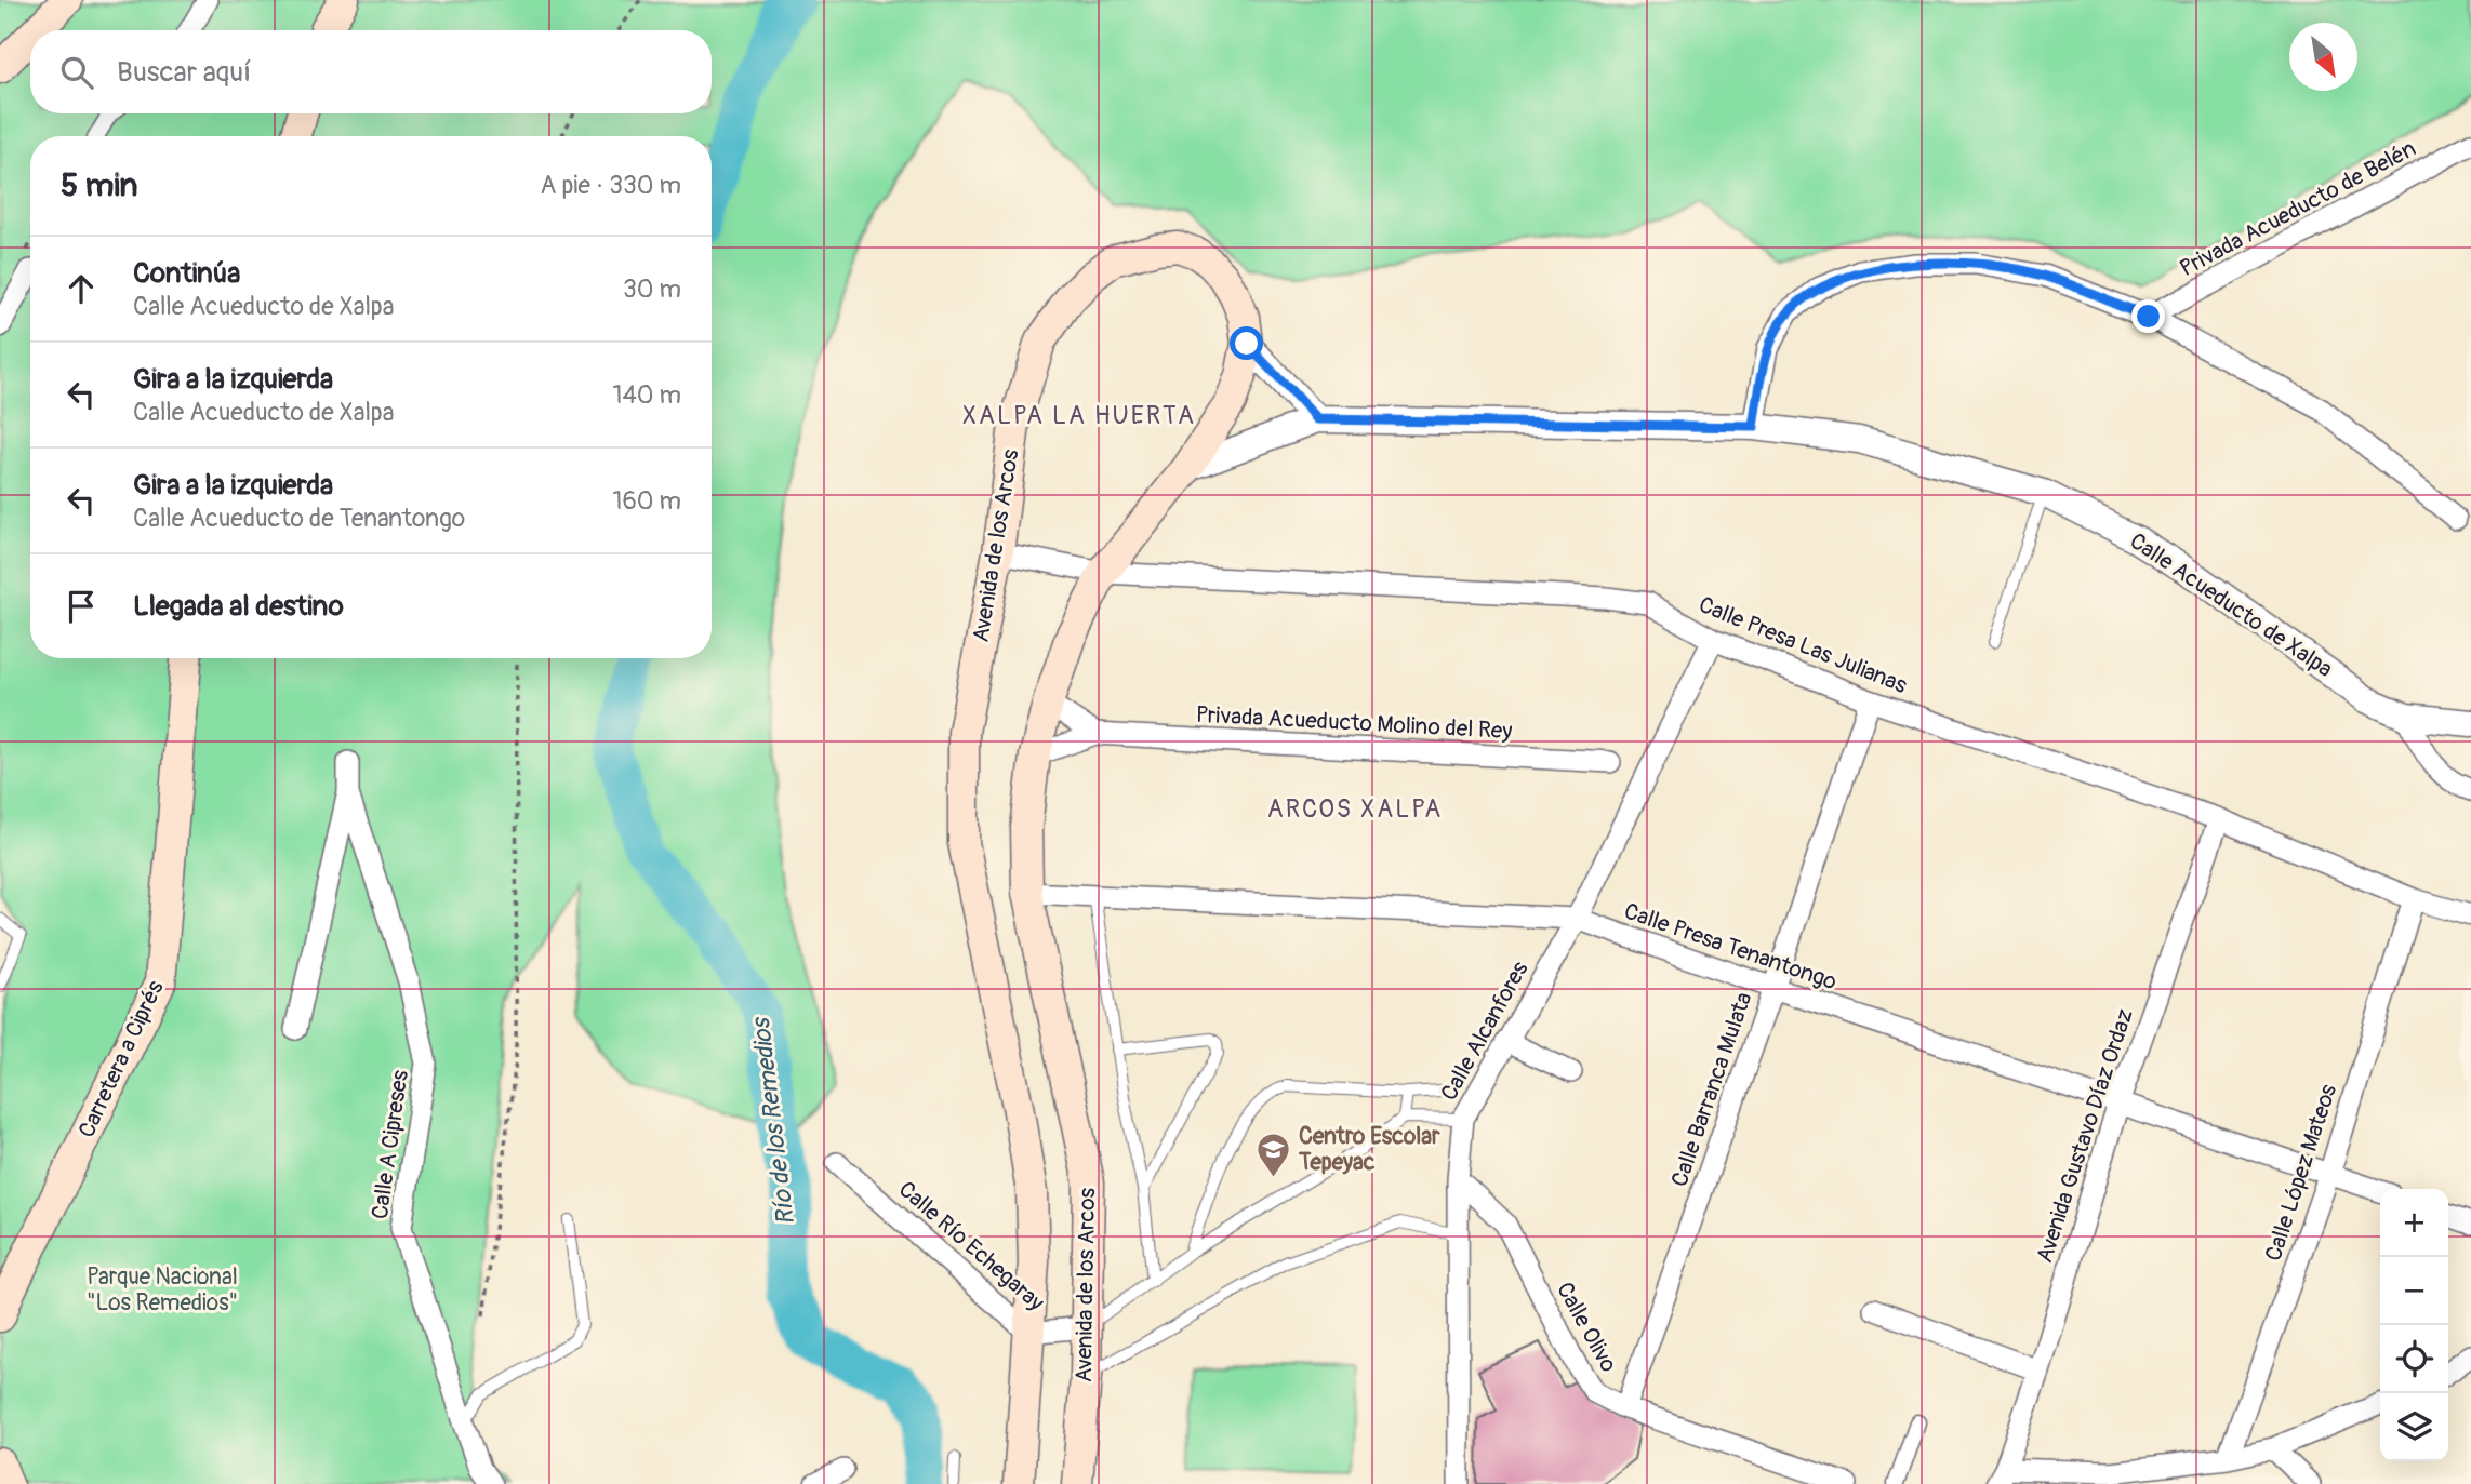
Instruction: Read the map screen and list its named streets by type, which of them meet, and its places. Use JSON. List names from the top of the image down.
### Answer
{
  "streets": {
    "main road": ["Avenida de los Arcos", "Carretera a Ciprés"],
    "street": [
      "Privada Acueducto de Belén",
      "Calle Acueducto de Xalpa",
      "Calle Presa Las Julianas",
      "Privada Acueducto Molino del Rey",
      "Calle Presa Tenantongo",
      "Calle Alcanfores",
      "Calle Barranca Mulata",
      "Avenida Gustavo Díaz Ordaz",
      "Calle A Cipreses",
      "Calle López Mateos",
      "Calle Río Echegaray",
      "Calle Olivo"
    ]
  },
  "crossings": [
    ["Avenida de los Arcos", "Calle Acueducto de Xalpa"],
    ["Avenida de los Arcos", "Calle Presa Las Julianas"],
    ["Avenida de los Arcos", "Privada Acueducto Molino del Rey"],
    ["Avenida de los Arcos", "Calle Presa Tenantongo"],
    ["Avenida de los Arcos", "Calle Río Echegaray"],
    ["Calle Presa Las Julianas", "Calle Alcanfores"],
    ["Calle Presa Las Julianas", "Calle Barranca Mulata"],
    ["Calle Presa Las Julianas", "Avenida Gustavo Díaz Ordaz"],
    ["Calle Presa Las Julianas", "Calle López Mateos"],
    ["Calle Presa Tenantongo", "Calle Alcanfores"],
    ["Calle Presa Tenantongo", "Calle Barranca Mulata"],
    ["Calle Presa Tenantongo", "Avenida Gustavo Díaz Ordaz"],
    ["Calle Presa Tenantongo", "Calle López Mateos"],
    ["Calle Alcanfores", "Calle Olivo"],
    ["Calle Barranca Mulata", "Calle Olivo"]
  ],
  "districts": ["XALPA LA HUERTA", "ARCOS XALPA"],
  "water": ["Río de los Remedios"],
  "parks": ["Parque Nacional \"Los Remedios\""],
  "places": {
    "school or university": ["Centro Escolar Tepeyac"]
  },
  "north": "bottom right",
  "page": {
    "search": "Buscar aquí",
    "heading": ["5 min", "A pie · 330 m"],
    "list": [
      ["Continúa", "Calle Acueducto de Xalpa", "30 m"],
      ["Gira a la izquierda", "Calle Acueducto de Xalpa", "140 m"],
      ["Gira a la izquierda", "Calle Acueducto de Tenantongo", "160 m"],
      "Llegada al destino"
    ],
    "map_buttons": ["+", "−"]
  }
}
